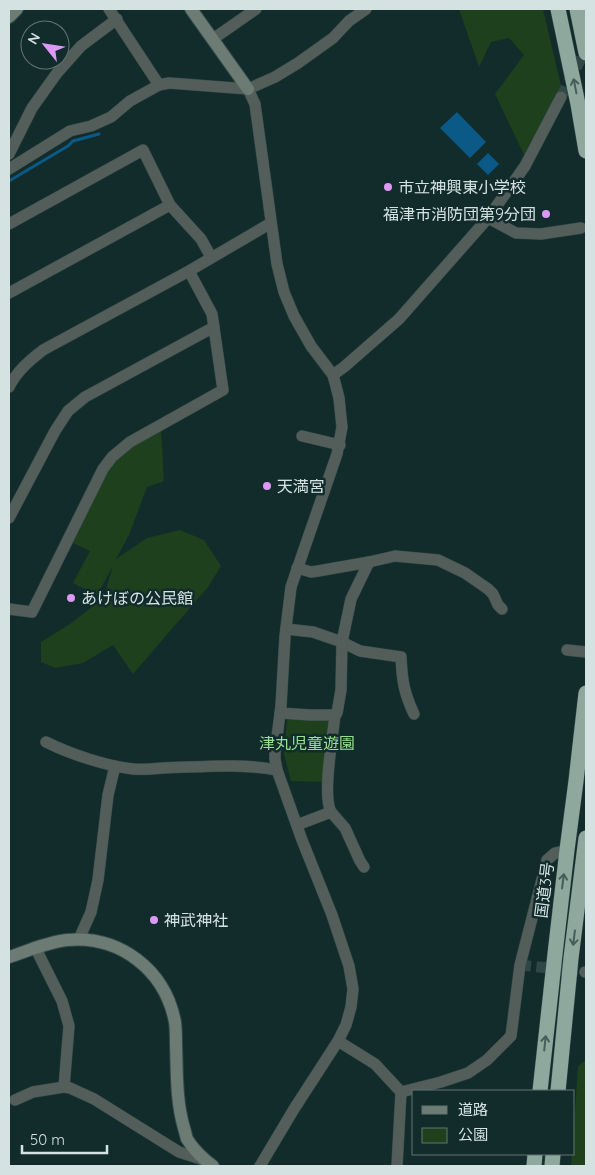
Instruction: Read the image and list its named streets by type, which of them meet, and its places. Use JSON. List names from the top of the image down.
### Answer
{
  "streets": {
    "highway": ["国道3号"]
  },
  "parks": ["津丸児童遊園"],
  "places": [
    "市立神興東小学校",
    "福津市消防団第9分団",
    "天満宮",
    "あけぼの公民館",
    "神武神社"
  ],
  "legend": ["道路", "公園"],
  "scale_bar": "50 m",
  "north": "top left"
}
